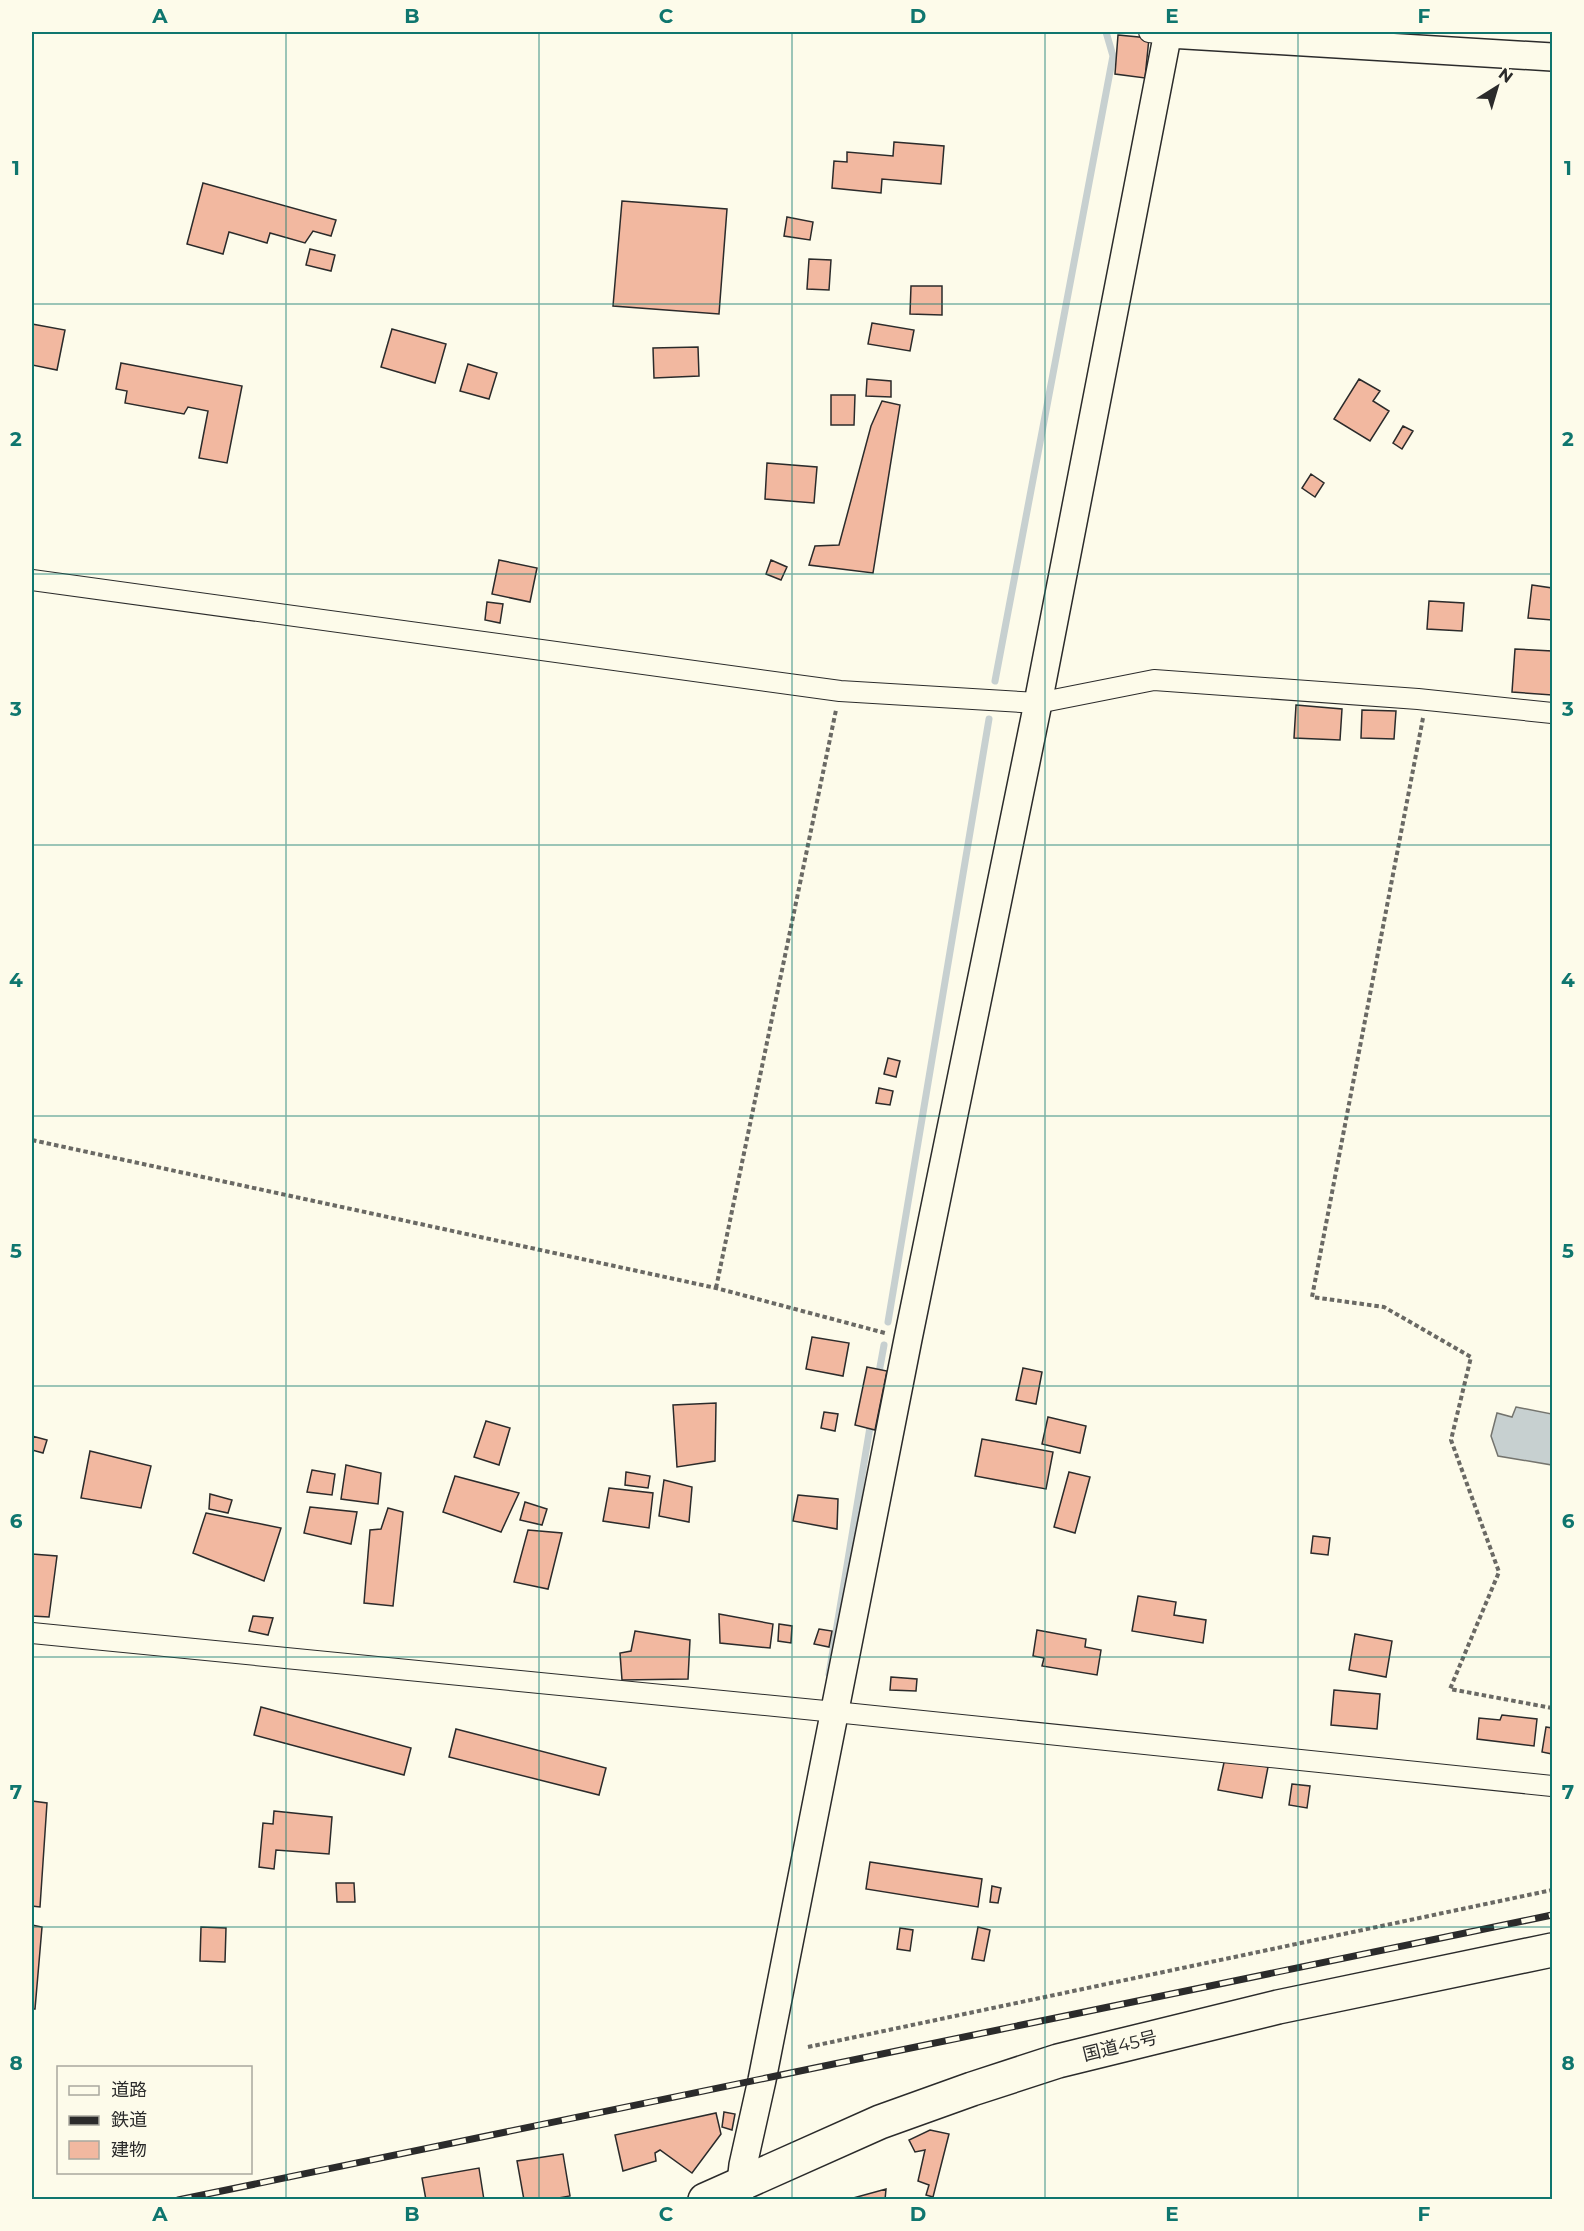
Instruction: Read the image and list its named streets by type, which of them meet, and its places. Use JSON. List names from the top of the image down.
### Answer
{
  "streets": {
    "highway": ["国道45号"]
  },
  "legend": ["道路", "鉄道", "建物"],
  "north": "top right",
  "grid": {
    "columns": [
      "A",
      "B",
      "C",
      "D",
      "E",
      "F"
    ],
    "rows": [
      "1",
      "2",
      "3",
      "4",
      "5",
      "6",
      "7",
      "8"
    ]
  }
}
